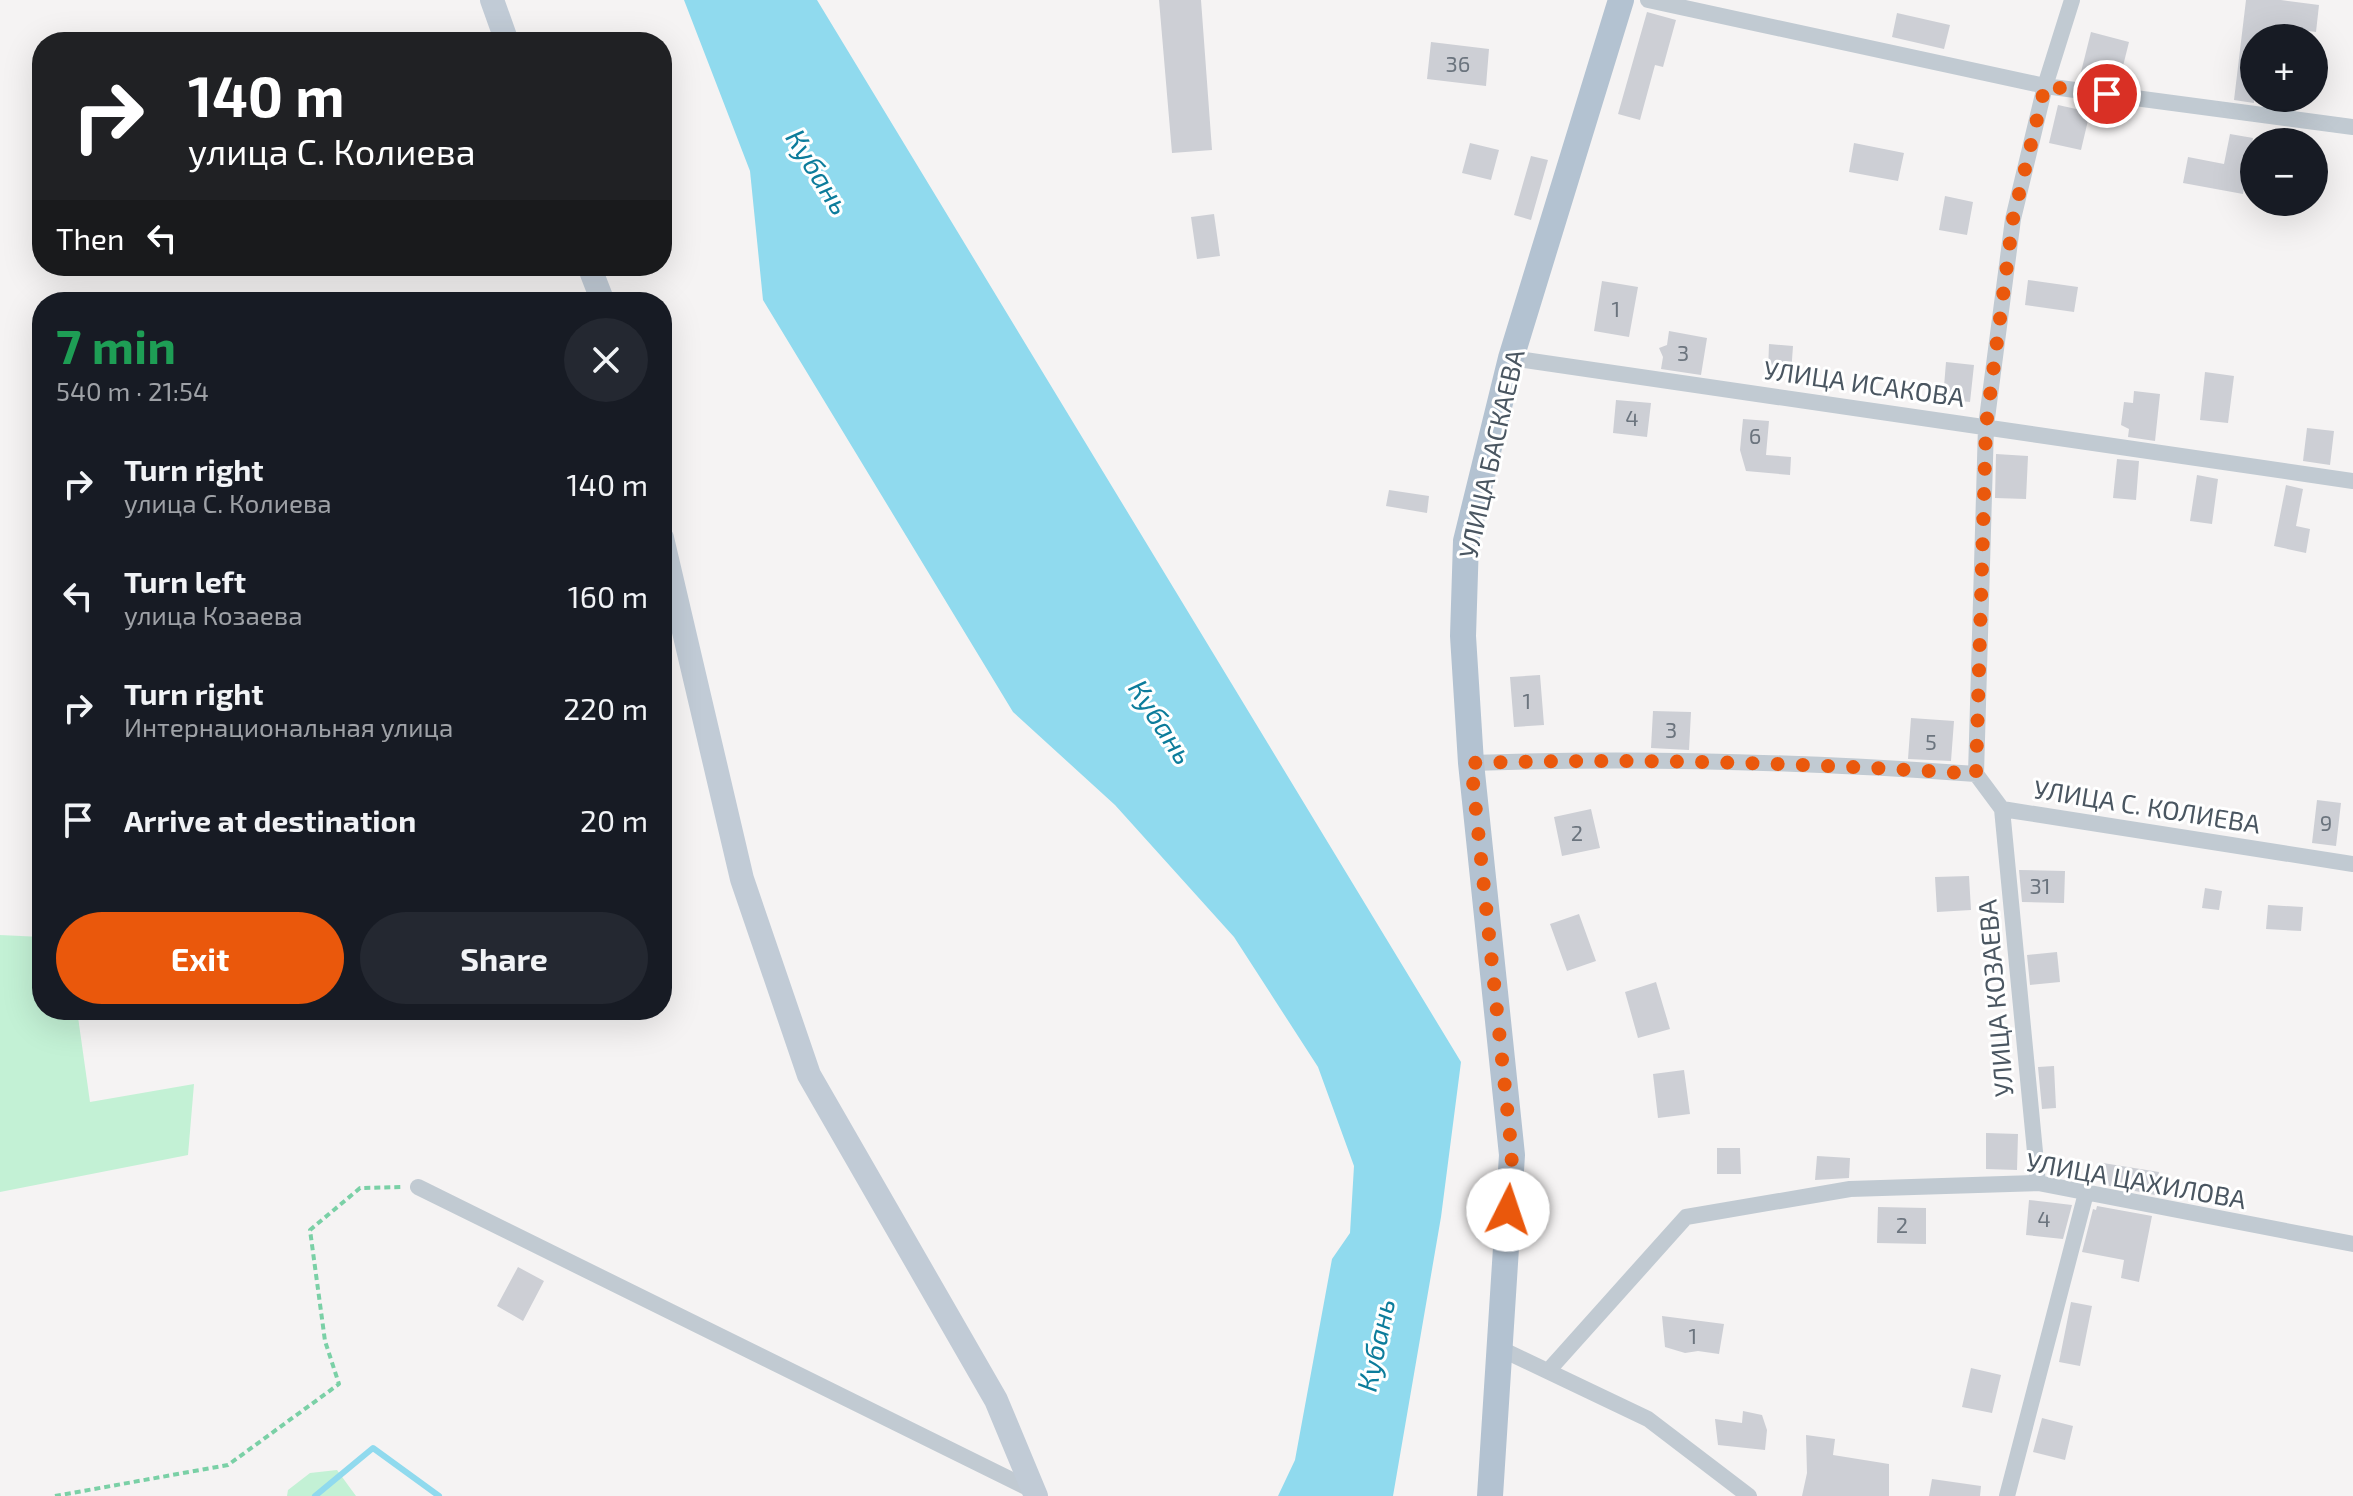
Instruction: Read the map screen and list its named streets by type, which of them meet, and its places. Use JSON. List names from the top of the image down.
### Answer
{
  "streets": {
    "main road": ["УЛИЦА БАСКАЕВА"],
    "street": [
      "УЛИЦА ИСАКОВА",
      "УЛИЦА С. КОЛИЕВА",
      "УЛИЦА КОЗАЕВА",
      "УЛИЦА ЦАХИЛОВА"
    ]
  },
  "crossings": [
    ["УЛИЦА ИСАКОВА", "УЛИЦА БАСКАЕВА"],
    ["УЛИЦА С. КОЛИЕВА", "УЛИЦА КОЗАЕВА"],
    ["УЛИЦА КОЗАЕВА", "УЛИЦА ЦАХИЛОВА"]
  ],
  "water": ["Кубань"],
  "house_numbers": [
    "36",
    "1",
    "3",
    "4",
    "6",
    "1",
    "3",
    "5",
    "9",
    "2",
    "31",
    "4",
    "2",
    "1"
  ],
  "page": {
    "map_buttons": ["+", "−"],
    "turn": ["140 m", "улица С. Колиева"],
    "then": "Then",
    "heading": ["7 min", "540 m · 21:54"],
    "list": [
      {
        "name": "Turn right",
        "note": "улица С. Колиева",
        "value": "140 m"
      },
      {
        "name": "Turn left",
        "note": "улица Козаева",
        "value": "160 m"
      },
      {
        "name": "Turn right",
        "note": "Интернациональная улица",
        "value": "220 m"
      },
      {
        "name": "Arrive at destination",
        "value": "20 m"
      }
    ],
    "buttons": ["Exit", "Share"]
  }
}
